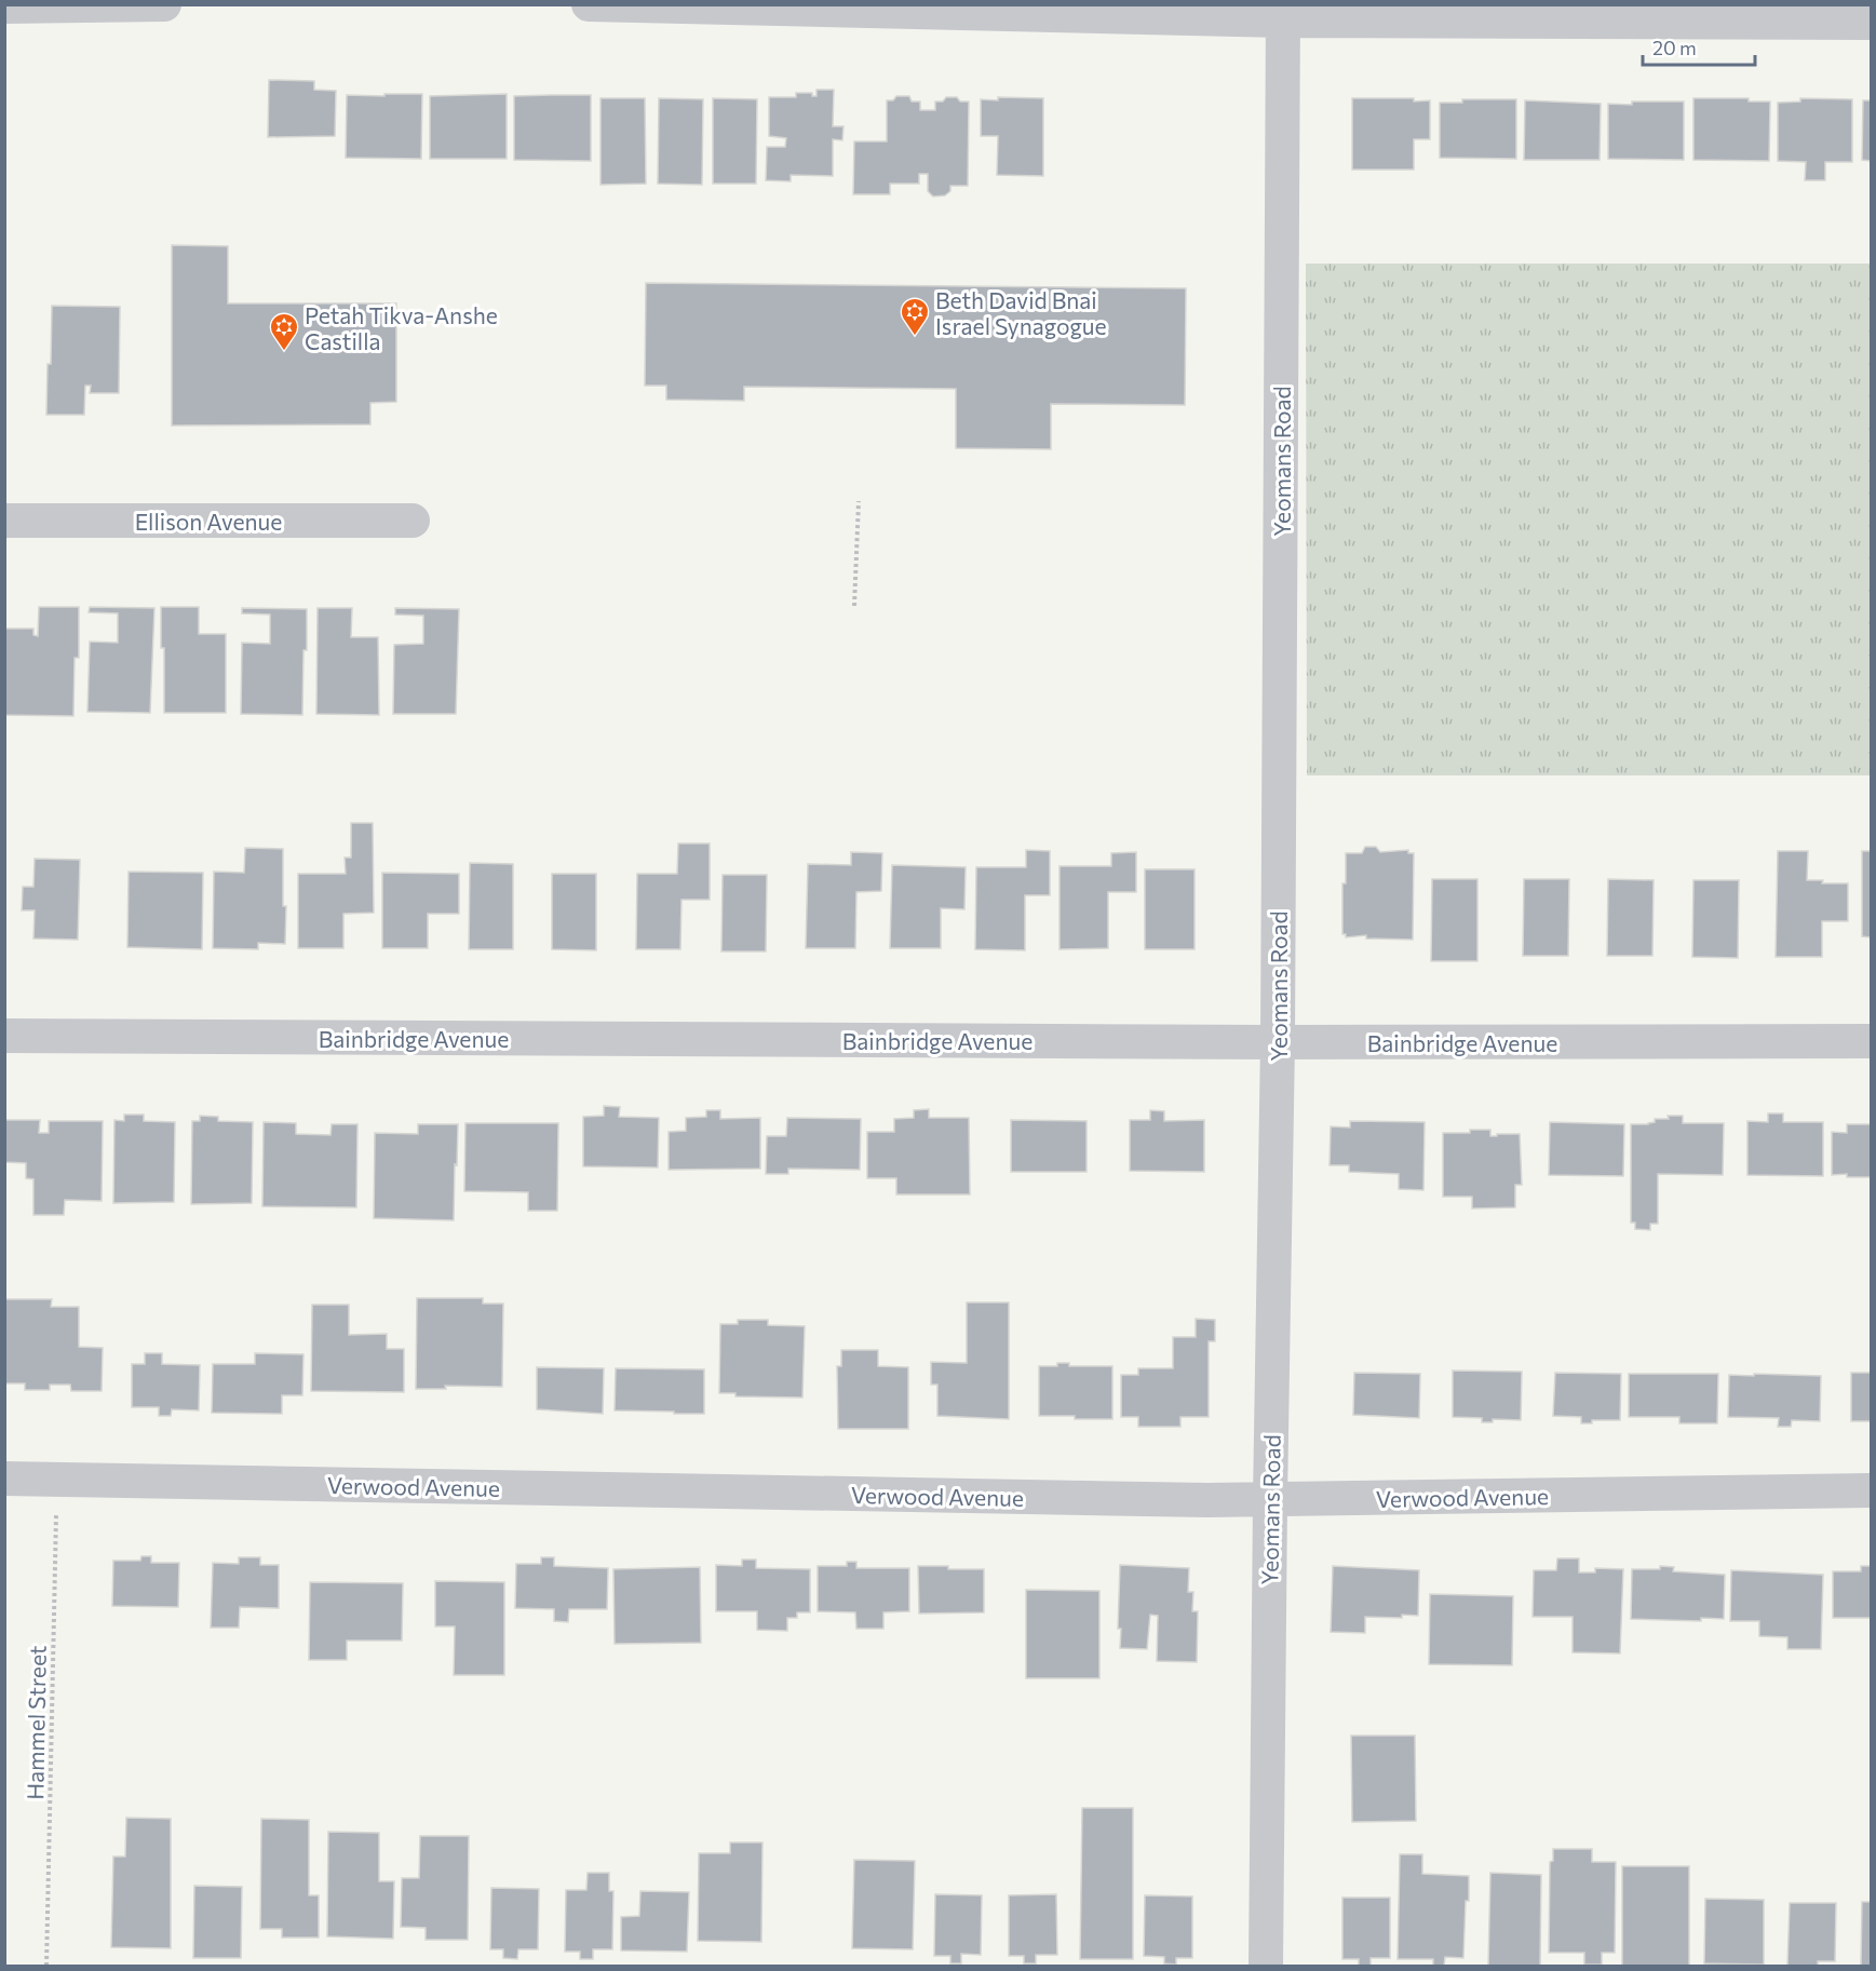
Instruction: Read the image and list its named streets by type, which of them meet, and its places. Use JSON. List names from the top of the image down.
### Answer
{
  "streets": {
    "street": [
      "Yeomans Road",
      "Ellison Avenue",
      "Bainbridge Avenue",
      "Verwood Avenue"
    ],
    "path": ["Hammel Street"]
  },
  "crossings": [
    ["Yeomans Road", "Bainbridge Avenue"],
    ["Yeomans Road", "Verwood Avenue"],
    ["Verwood Avenue", "Hammel Street"]
  ],
  "places": {
    "synagogue": ["Beth David Bnai Israel Synagogue", "Petah Tikva-Anshe Castilla"]
  },
  "scale_bar": "20 m"
}
